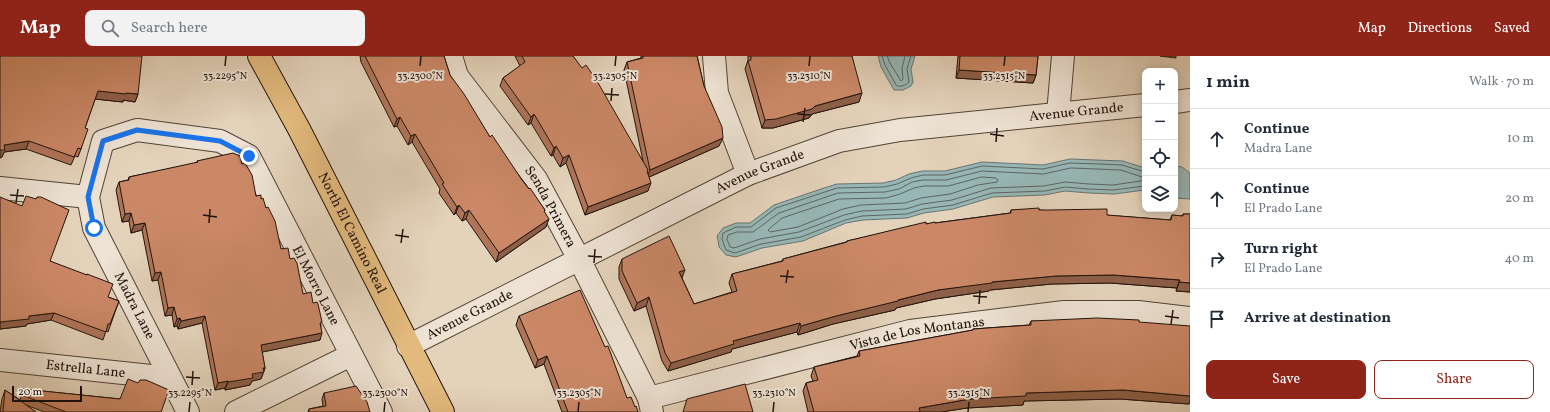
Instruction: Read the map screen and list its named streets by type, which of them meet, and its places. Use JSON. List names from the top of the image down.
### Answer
{
  "streets": {
    "main road": ["North El Camino Real"],
    "street": [
      "Avenue Grande",
      "Senda Primera",
      "El Morro Lane",
      "Madra Lane",
      "Vista de Los Montanas",
      "Estrella Lane"
    ]
  },
  "crossings": [
    ["Avenue Grande", "Senda Primera"],
    ["Avenue Grande", "North El Camino Real"],
    ["Senda Primera", "Vista de Los Montanas"],
    ["El Morro Lane", "Madra Lane"],
    ["Madra Lane", "Estrella Lane"]
  ],
  "scale_bar": "20 m",
  "page": {
    "header": "Map",
    "search": "Search here",
    "nav": ["Map", "Directions", "Saved"],
    "heading": ["1 min", "Walk · 70 m"],
    "map_buttons": ["+", "−"],
    "list": [
      ["Continue", "Madra Lane", "10 m"],
      ["Continue", "El Prado Lane", "20 m"],
      ["Turn right", "El Prado Lane", "40 m"],
      "Arrive at destination"
    ],
    "buttons": ["Save", "Share"],
    "scale": "20 m"
  },
  "coordinates": [
    "33.2295°N",
    "33.2300°N",
    "33.2305°N",
    "33.2310°N",
    "33.2315°N"
  ]
}
